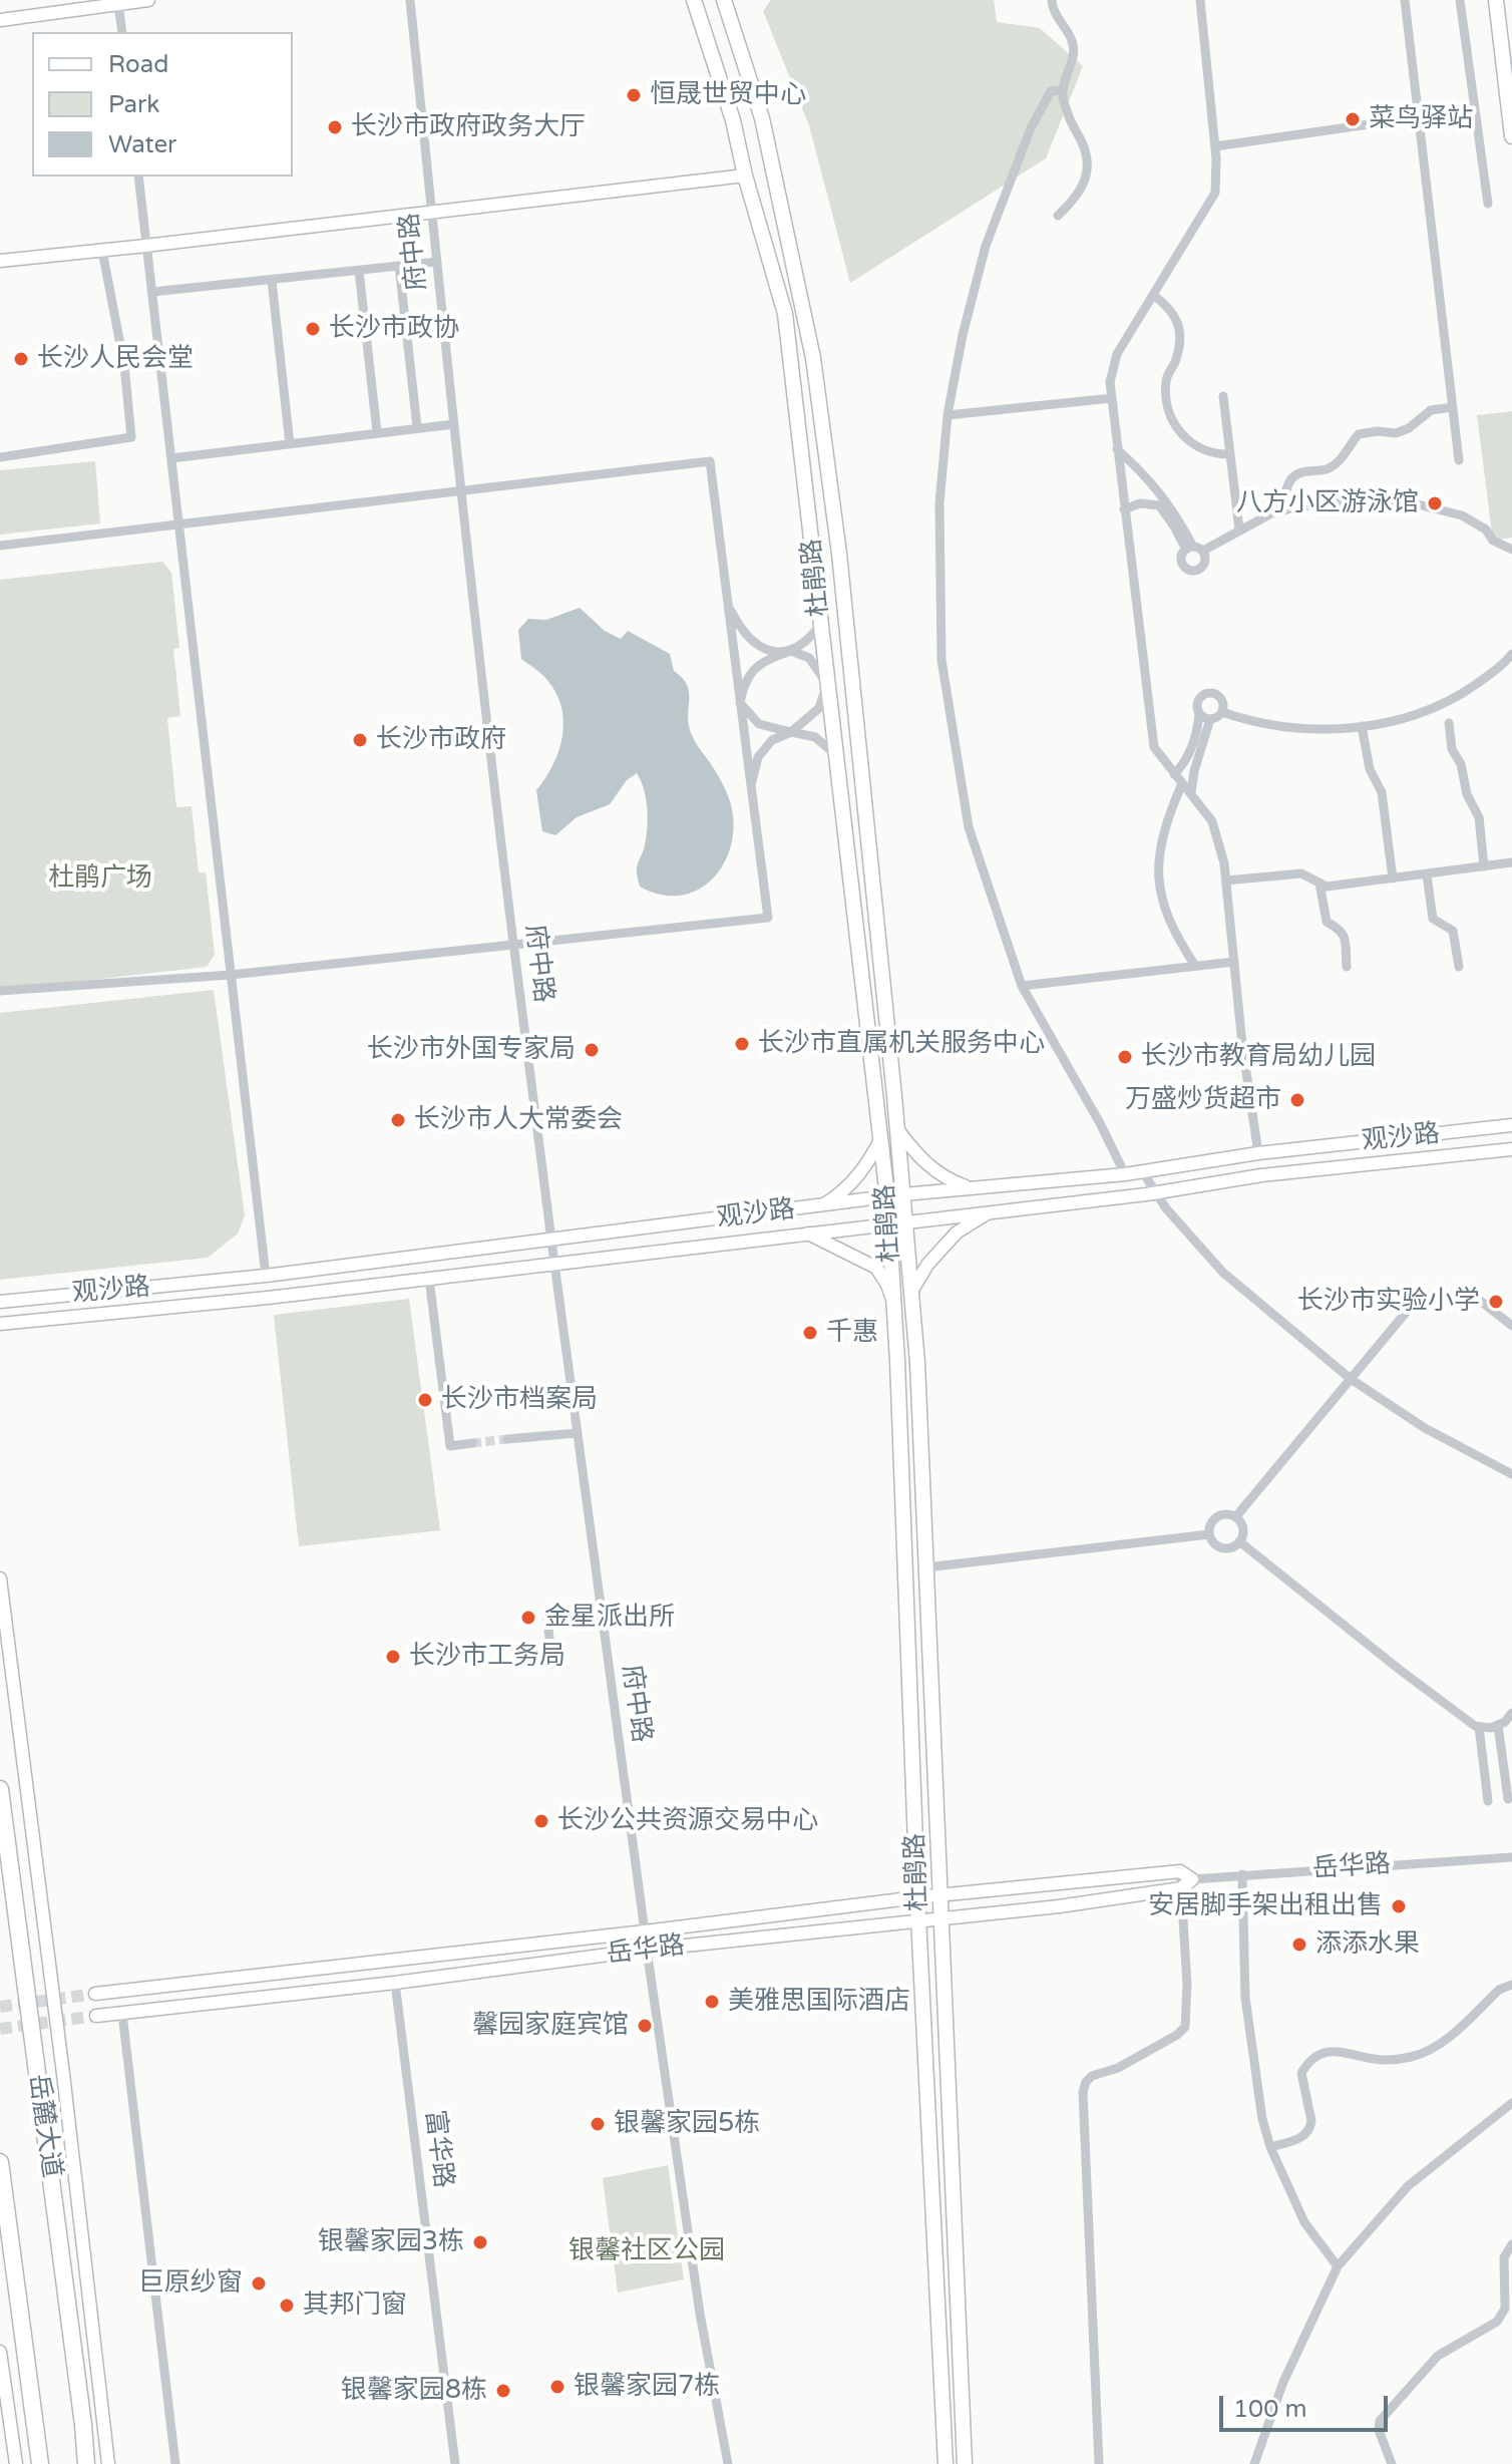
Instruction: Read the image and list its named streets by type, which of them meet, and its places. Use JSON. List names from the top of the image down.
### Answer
{
  "streets": {
    "highway": ["岳麓大道"],
    "main road": ["杜鹃路"],
    "street": [
      "府中路",
      "观沙路",
      "岳华路",
      "富华路"
    ]
  },
  "crossings": [
    ["府中路", "观沙路"],
    ["府中路", "岳华路"],
    ["杜鹃路", "观沙路"],
    ["杜鹃路", "岳华路"],
    ["岳华路", "富华路"]
  ],
  "parks": ["杜鹃广场", "银馨社区公园"],
  "places": [
    "恒晟世贸中心",
    "菜鸟驿站",
    "长沙市政府政务大厅",
    "长沙市政协",
    "长沙人民会堂",
    "八方小区游泳馆",
    "长沙市政府",
    "长沙市直属机关服务中心",
    "长沙市外国专家局",
    "长沙市教育局幼儿园",
    "万盛炒货超市",
    "长沙市人大常委会",
    "长沙市实验小学",
    "千惠",
    "长沙市档案局",
    "金星派出所",
    "长沙市工务局",
    "长沙公共资源交易中心",
    "安居脚手架出租出售",
    "添添水果",
    "美雅思国际酒店",
    "馨园家庭宾馆",
    "银馨家园5栋",
    "银馨家园3栋",
    "巨原纱窗",
    "其邦门窗",
    "银馨家园7栋",
    "银馨家园8栋"
  ],
  "legend": ["Road", "Park", "Water"],
  "scale_bar": "100 m"
}
